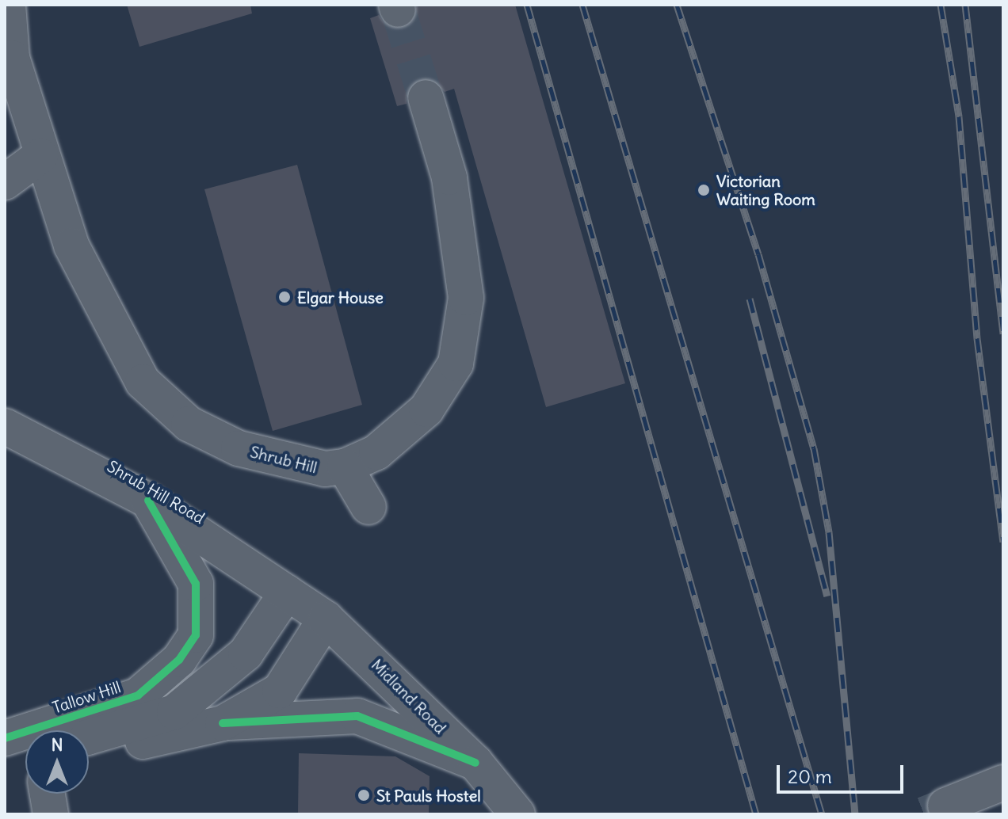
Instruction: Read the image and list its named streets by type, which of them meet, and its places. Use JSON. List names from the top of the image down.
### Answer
{
  "streets": {
    "street": [
      "Shrub Hill",
      "Shrub Hill Road",
      "Midland Road",
      "Tallow Hill"
    ]
  },
  "crossings": [
    ["Shrub Hill Road", "Midland Road"],
    ["Shrub Hill Road", "Tallow Hill"]
  ],
  "places": ["Victorian Waiting Room", "Elgar House", "St Pauls Hostel"],
  "scale_bar": "20 m",
  "north": "top"
}
